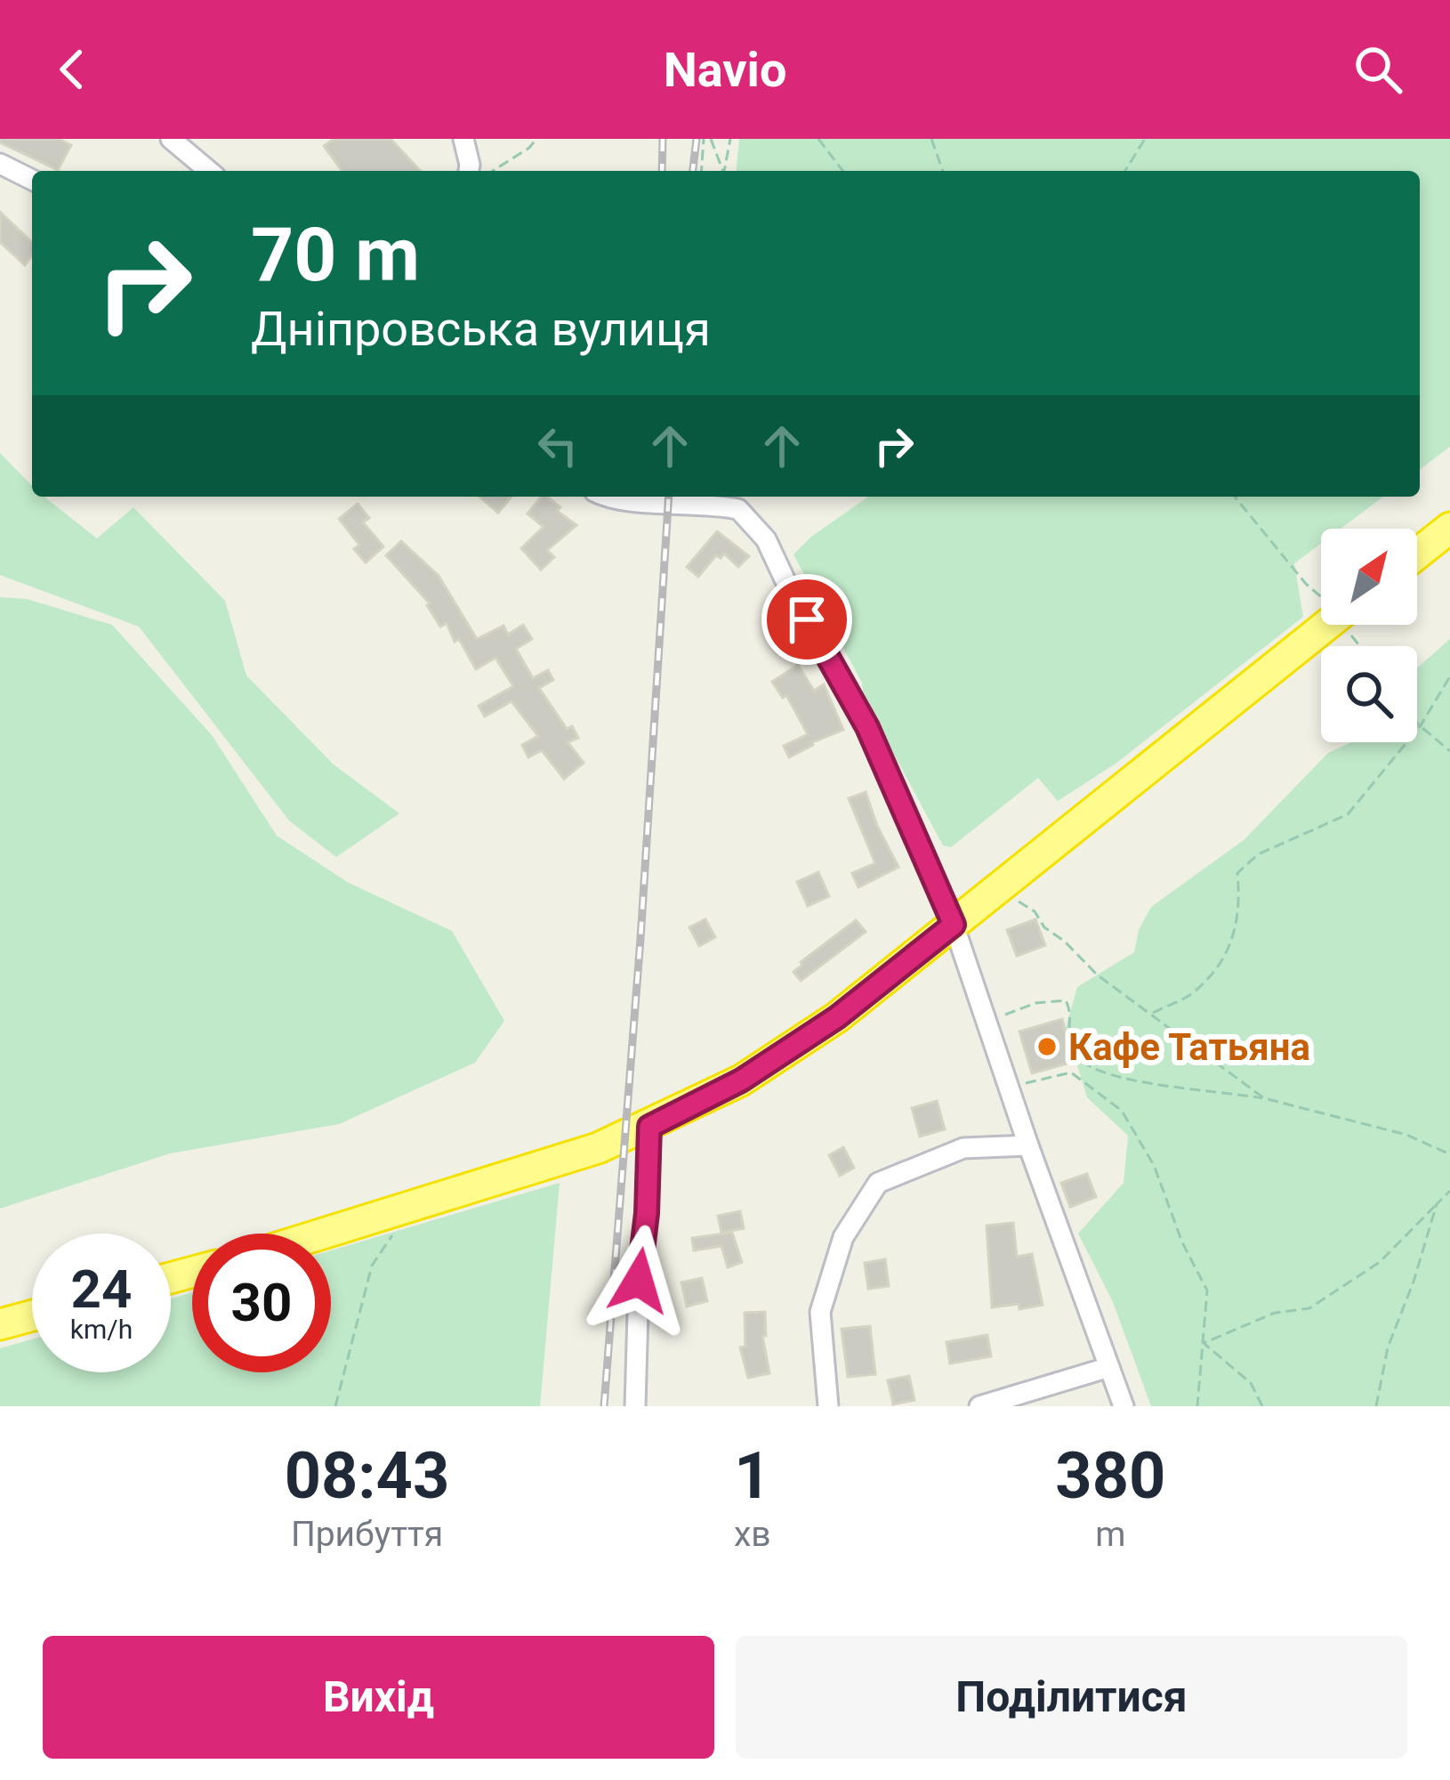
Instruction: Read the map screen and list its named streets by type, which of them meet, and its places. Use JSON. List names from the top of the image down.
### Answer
{
  "places": ["Кафе Татьяна"],
  "north": "top right",
  "page": {
    "header": "Navio",
    "turn": ["70 m", "Дніпровська вулиця"],
    "speed": "24 km/h",
    "limit": "30",
    "eta": [
      "08:43",
      "Прибуття",
      "1",
      "хв",
      "380",
      "m"
    ],
    "buttons": ["Вихід", "Поділитися"]
  }
}
